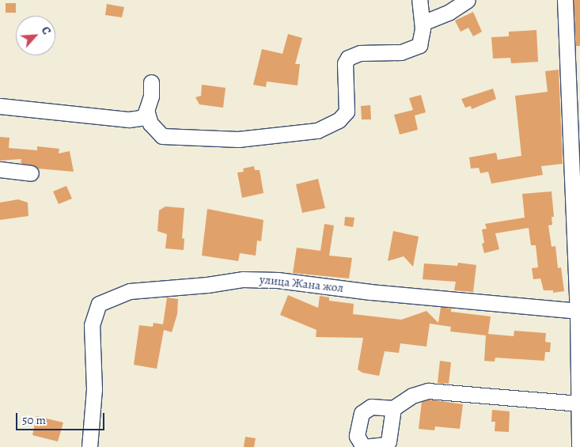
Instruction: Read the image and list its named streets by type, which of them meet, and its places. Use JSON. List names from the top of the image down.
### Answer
{
  "streets": {
    "street": ["улица Жана жол"]
  },
  "scale_bar": "50 m",
  "north": "top right"
}
